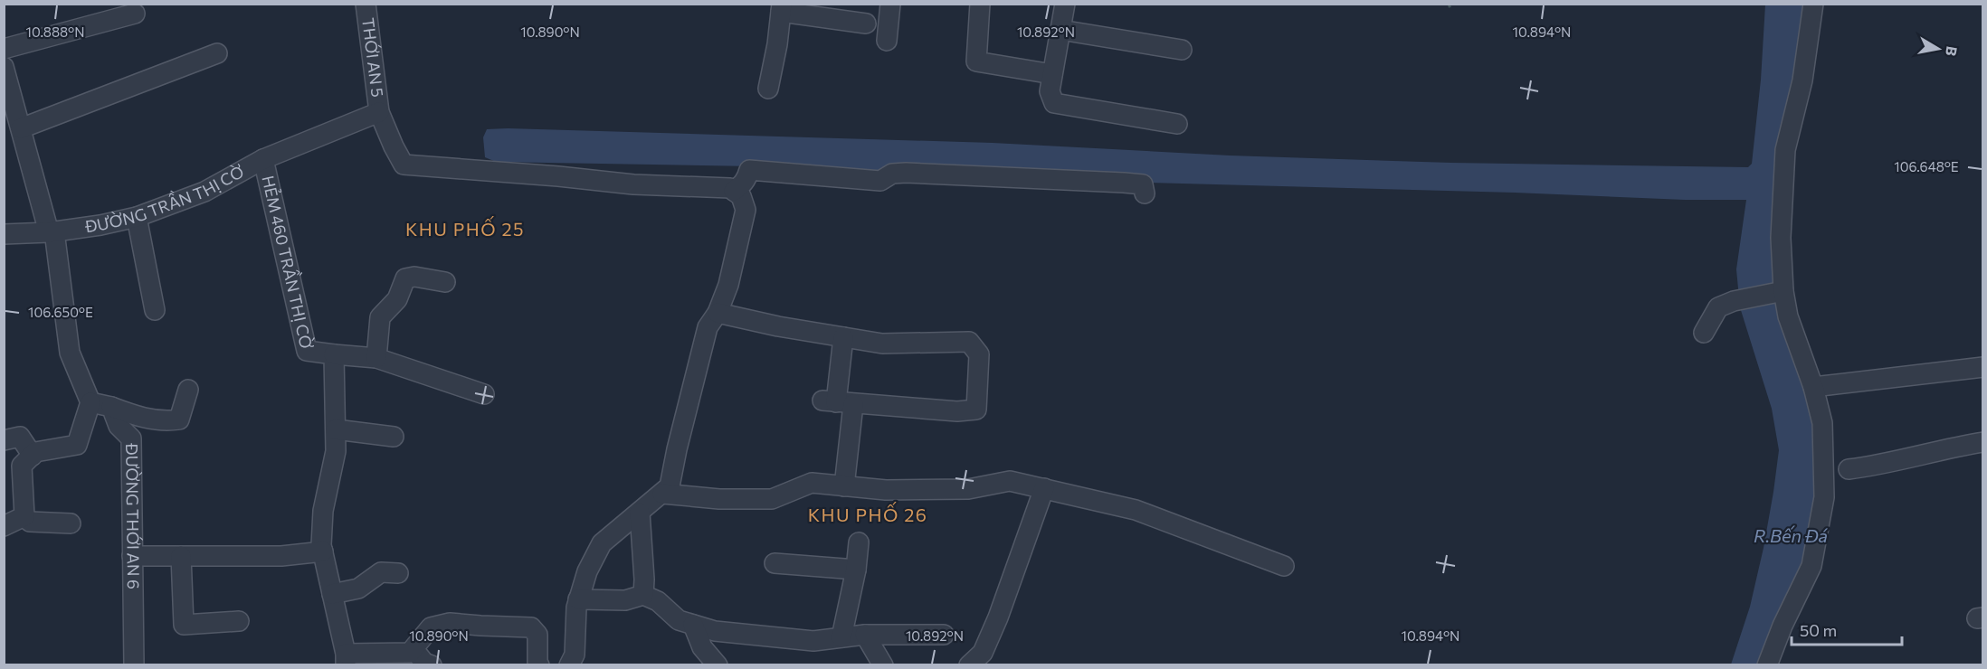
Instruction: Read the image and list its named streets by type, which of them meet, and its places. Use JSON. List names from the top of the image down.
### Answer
{
  "streets": {
    "street": [
      "THỚI AN 5",
      "ĐƯỜNG TRẦN THỊ CỜ",
      "HẺM 460 TRẦN THỊ CỜ",
      "ĐƯỜNG THỚI AN 6"
    ]
  },
  "crossings": [
    ["THỚI AN 5", "ĐƯỜNG TRẦN THỊ CỜ"],
    ["ĐƯỜNG TRẦN THỊ CỜ", "HẺM 460 TRẦN THỊ CỜ"]
  ],
  "districts": ["KHU PHỐ 25", "KHU PHỐ 26"],
  "water": ["R.Bến Đá"],
  "scale_bar": "50 m",
  "north": "right",
  "coordinates": [
    "10.888°N",
    "10.890°N",
    "10.892°N",
    "10.894°N",
    "106.648°E",
    "106.650°E"
  ]
}
